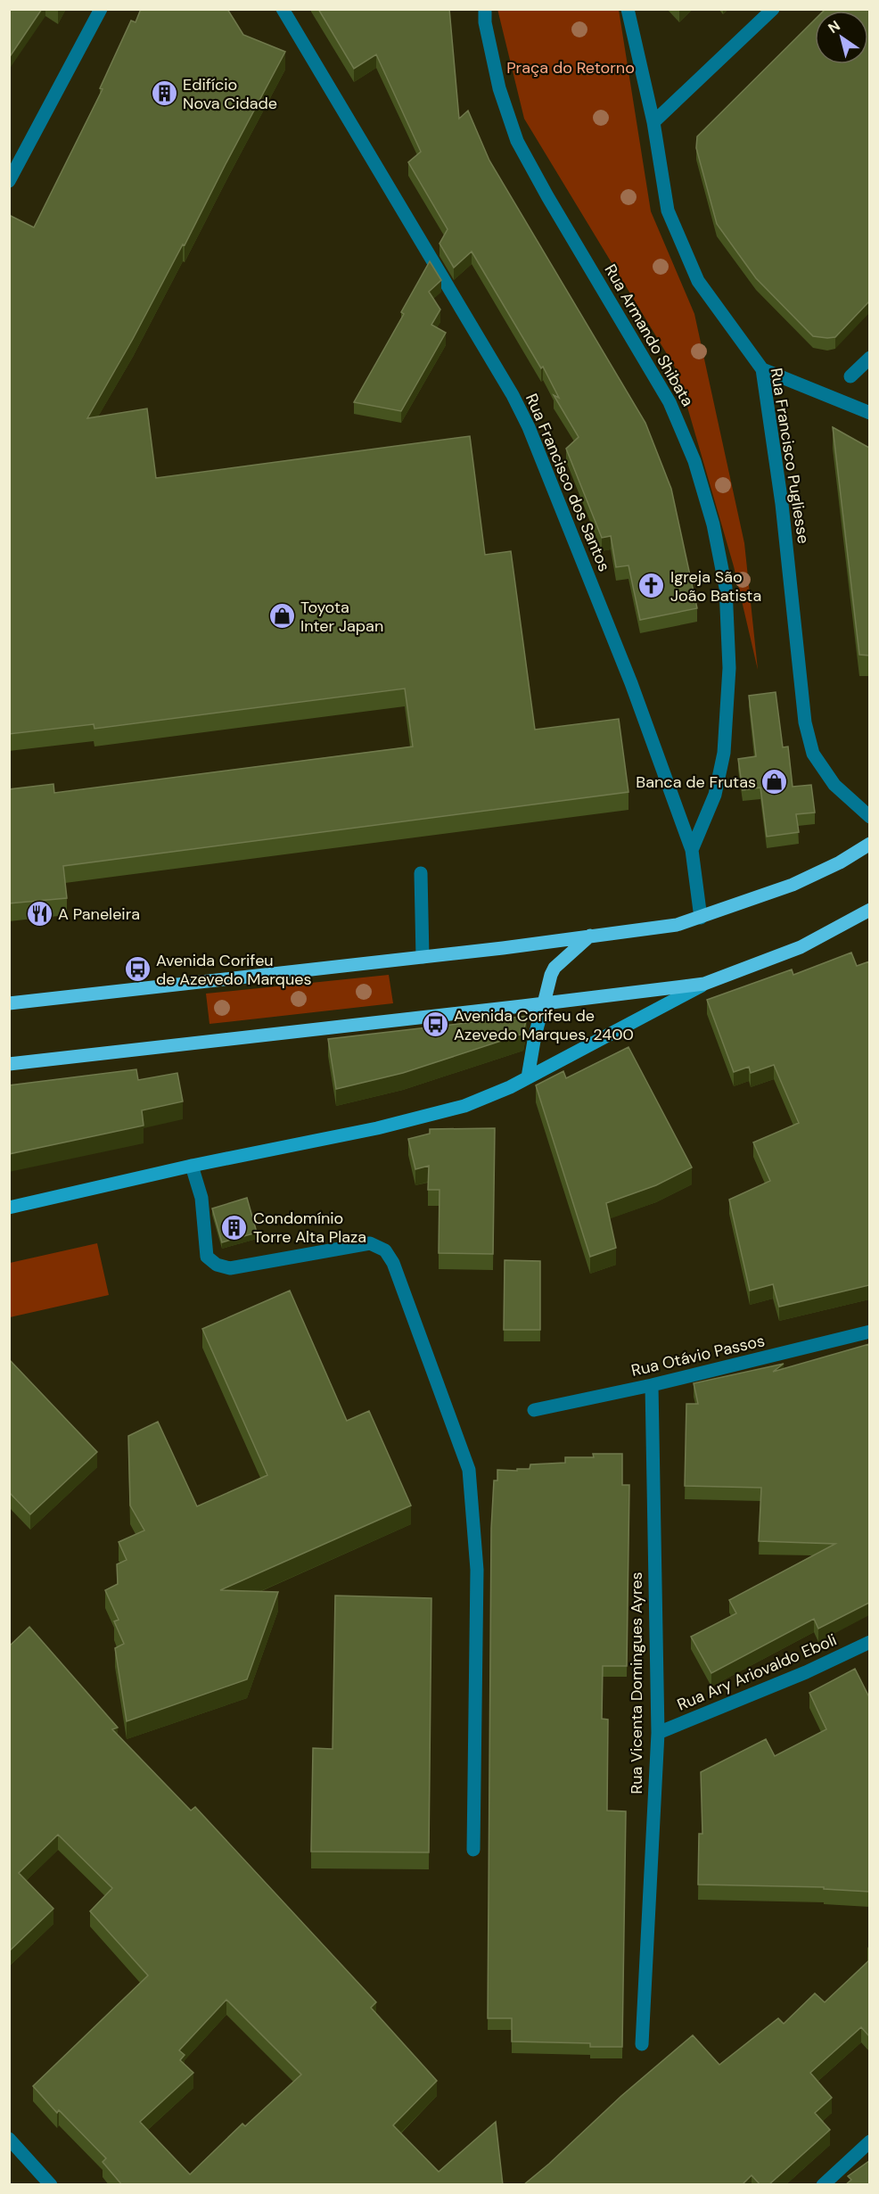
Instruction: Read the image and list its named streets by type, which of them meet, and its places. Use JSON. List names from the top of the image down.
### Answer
{
  "streets": {
    "street": [
      "Rua Armando Shibata",
      "Rua Francisco Pugliesse",
      "Rua Francisco dos Santos",
      "Rua Otávio Passos",
      "Rua Ary Ariovaldo Eboli",
      "Rua Vicenta Domingues Ayres"
    ]
  },
  "crossings": [
    ["Rua Armando Shibata", "Rua Francisco dos Santos"],
    ["Rua Otávio Passos", "Rua Vicenta Domingues Ayres"],
    ["Rua Ary Ariovaldo Eboli", "Rua Vicenta Domingues Ayres"]
  ],
  "parks": ["Praça do Retorno"],
  "places": {
    "building": ["Edifício Nova Cidade", "Condomínio Torre Alta Plaza"],
    "church": ["Igreja São João Batista"],
    "shop": ["Toyota Inter Japan", "Banca de Frutas"],
    "restaurant": ["A Paneleira"],
    "bus stop": ["Avenida Corifeu de Azevedo Marques", "Avenida Corifeu de Azevedo Marques, 2400"]
  },
  "north": "top left"
}
